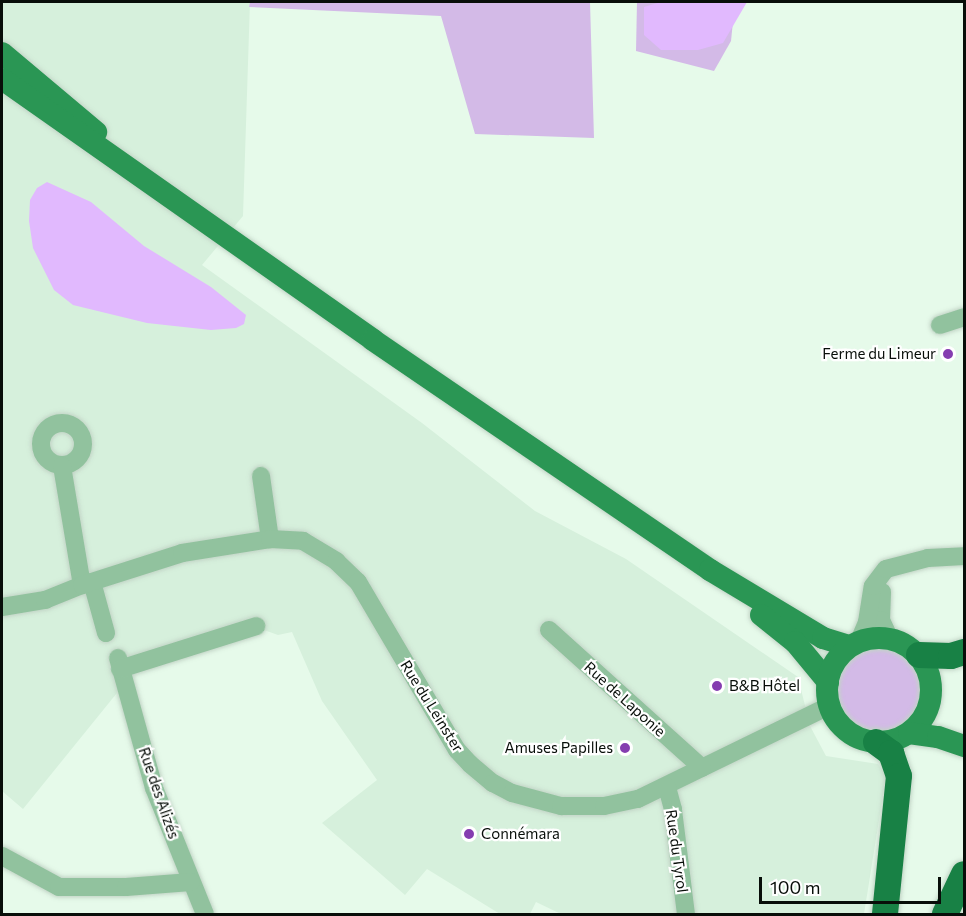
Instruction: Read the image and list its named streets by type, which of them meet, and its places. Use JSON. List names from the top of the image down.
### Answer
{
  "streets": {
    "street": [
      "Rue de Laponie",
      "Rue du Leinster",
      "Rue des Alizés",
      "Rue du Tyrol"
    ]
  },
  "crossings": [
    ["Rue de Laponie", "Rue du Leinster"],
    ["Rue du Leinster", "Rue du Tyrol"]
  ],
  "places": [
    "Ferme du Limeur",
    "B&B Hôtel",
    "Amuses Papilles",
    "Connémara"
  ],
  "scale_bar": "100 m"
}
